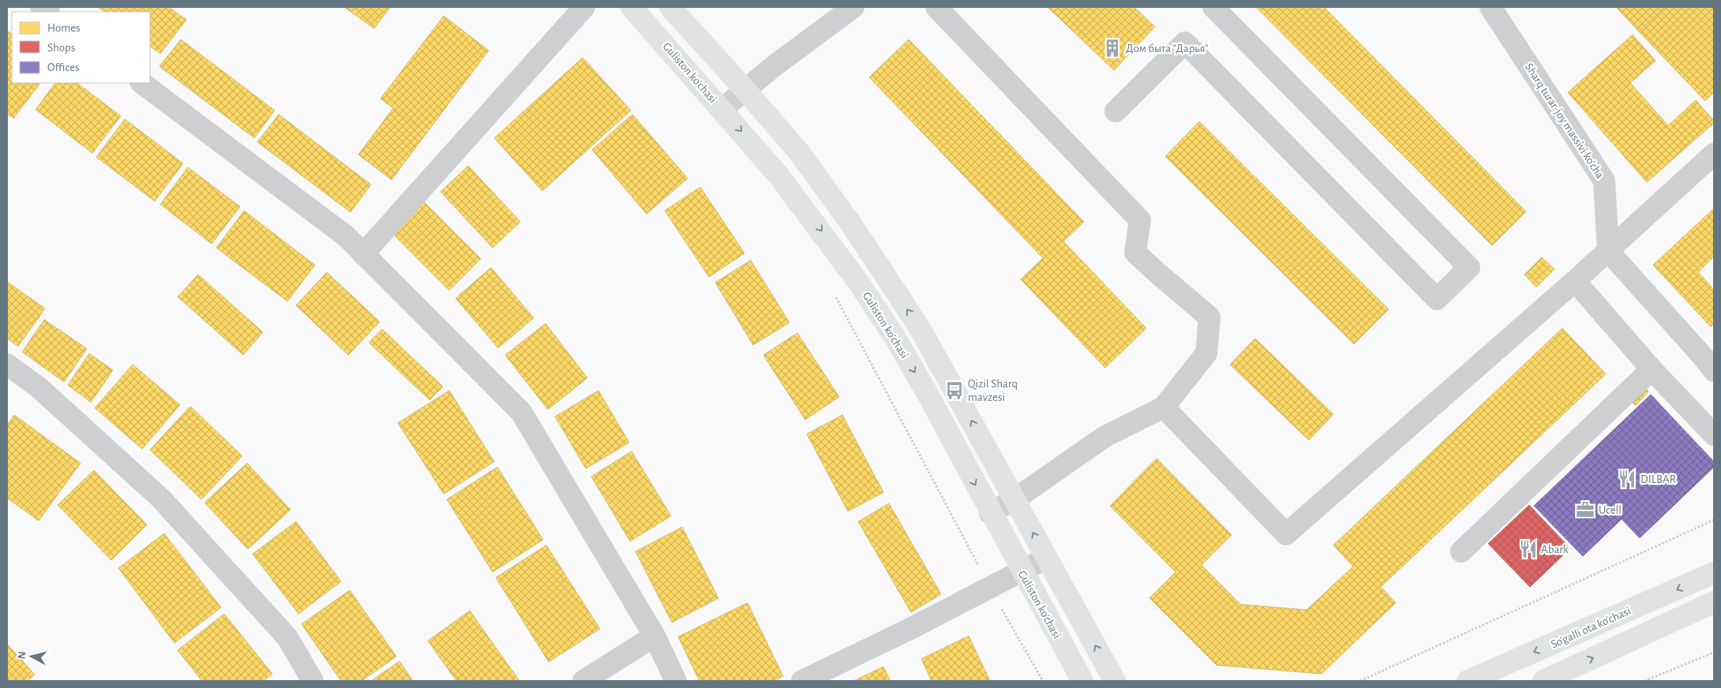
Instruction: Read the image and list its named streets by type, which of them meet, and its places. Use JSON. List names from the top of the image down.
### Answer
{
  "streets": {
    "main road": ["Guliston ko'chasi", "So'galli ota ko'chasi"],
    "street": ["Sharq turar-joy massivi ko'cha"]
  },
  "places": {
    "building": ["Дом быта \"Дарья\""],
    "bus stop": ["Qizil Sharq mavzesi"],
    "restaurant": ["DILBAR", "Abark"],
    "office": ["Ucell"]
  },
  "legend": ["Homes", "Shops", "Offices"],
  "north": "left"
}
